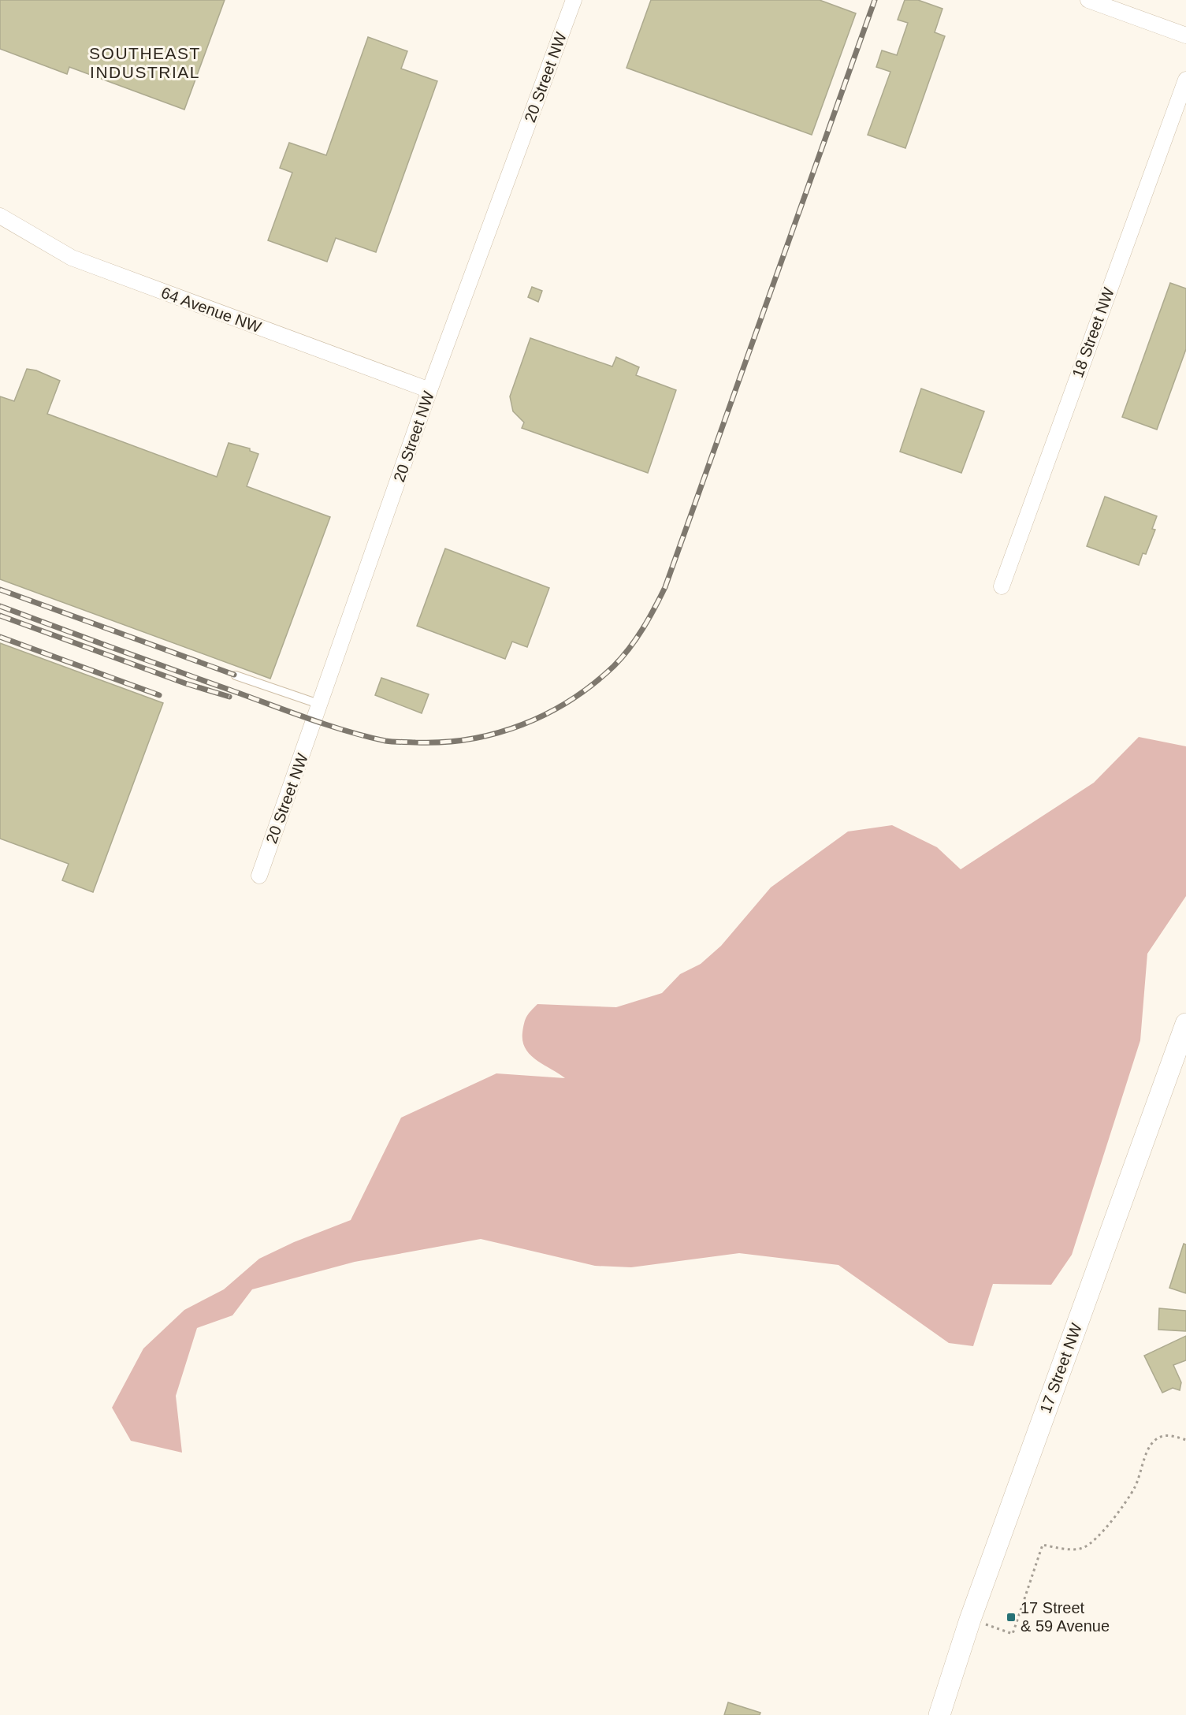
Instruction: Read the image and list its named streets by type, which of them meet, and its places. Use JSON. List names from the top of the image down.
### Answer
{
  "streets": {
    "main road": ["17 Street NW"],
    "street": ["20 Street NW", "64 Avenue NW", "18 Street NW"]
  },
  "crossings": [
    ["20 Street NW", "64 Avenue NW"]
  ],
  "districts": ["SOUTHEAST INDUSTRIAL"],
  "places": {
    "transit": ["17 Street & 59 Avenue"]
  }
}
